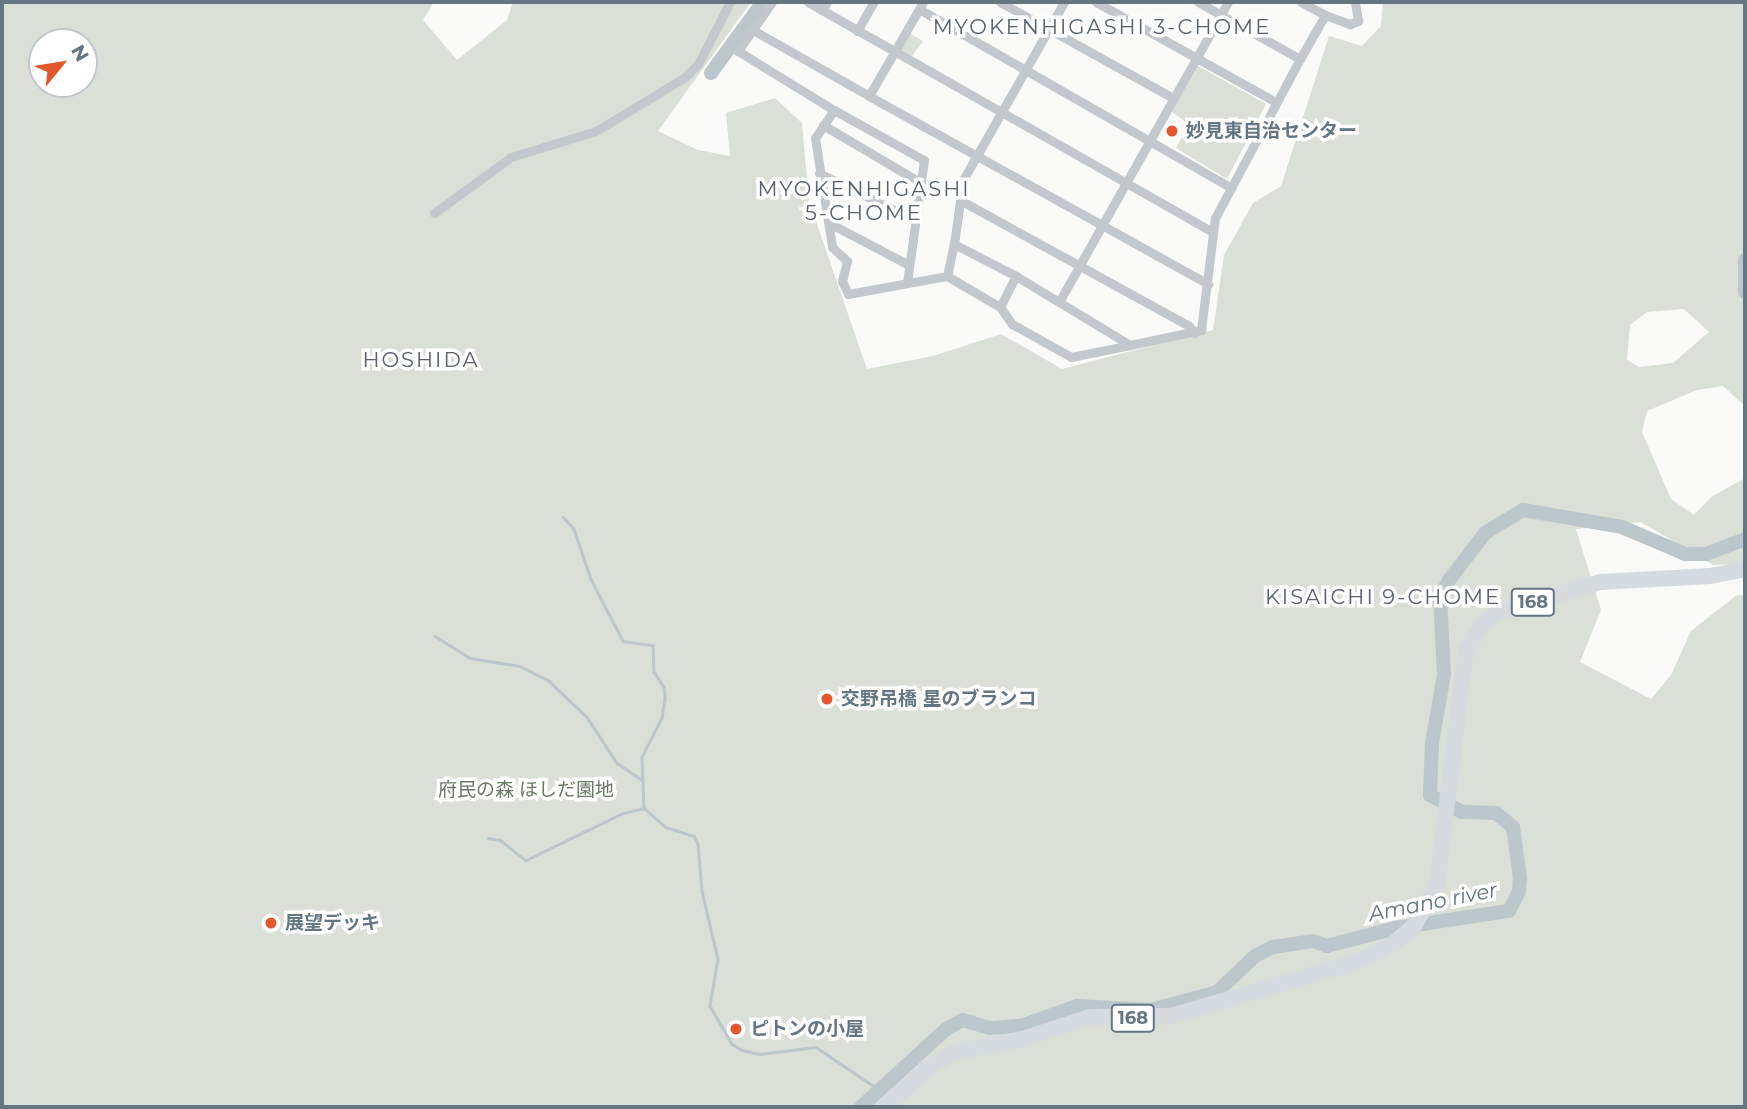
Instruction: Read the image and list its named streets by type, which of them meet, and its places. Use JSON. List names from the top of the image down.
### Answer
{
  "streets": {
    "highway": ["168"]
  },
  "districts": [
    "MYOKENHIGASHI 3-CHOME",
    "MYOKENHIGASHI 5-CHOME",
    "HOSHIDA",
    "KISAICHI 9-CHOME"
  ],
  "water": ["Amano river"],
  "parks": ["府民の森 ほしだ園地"],
  "places": [
    "妙見東自治センター",
    "交野吊橋 星のブランコ",
    "展望デッキ",
    "ピトンの小屋"
  ],
  "north": "top right"
}
